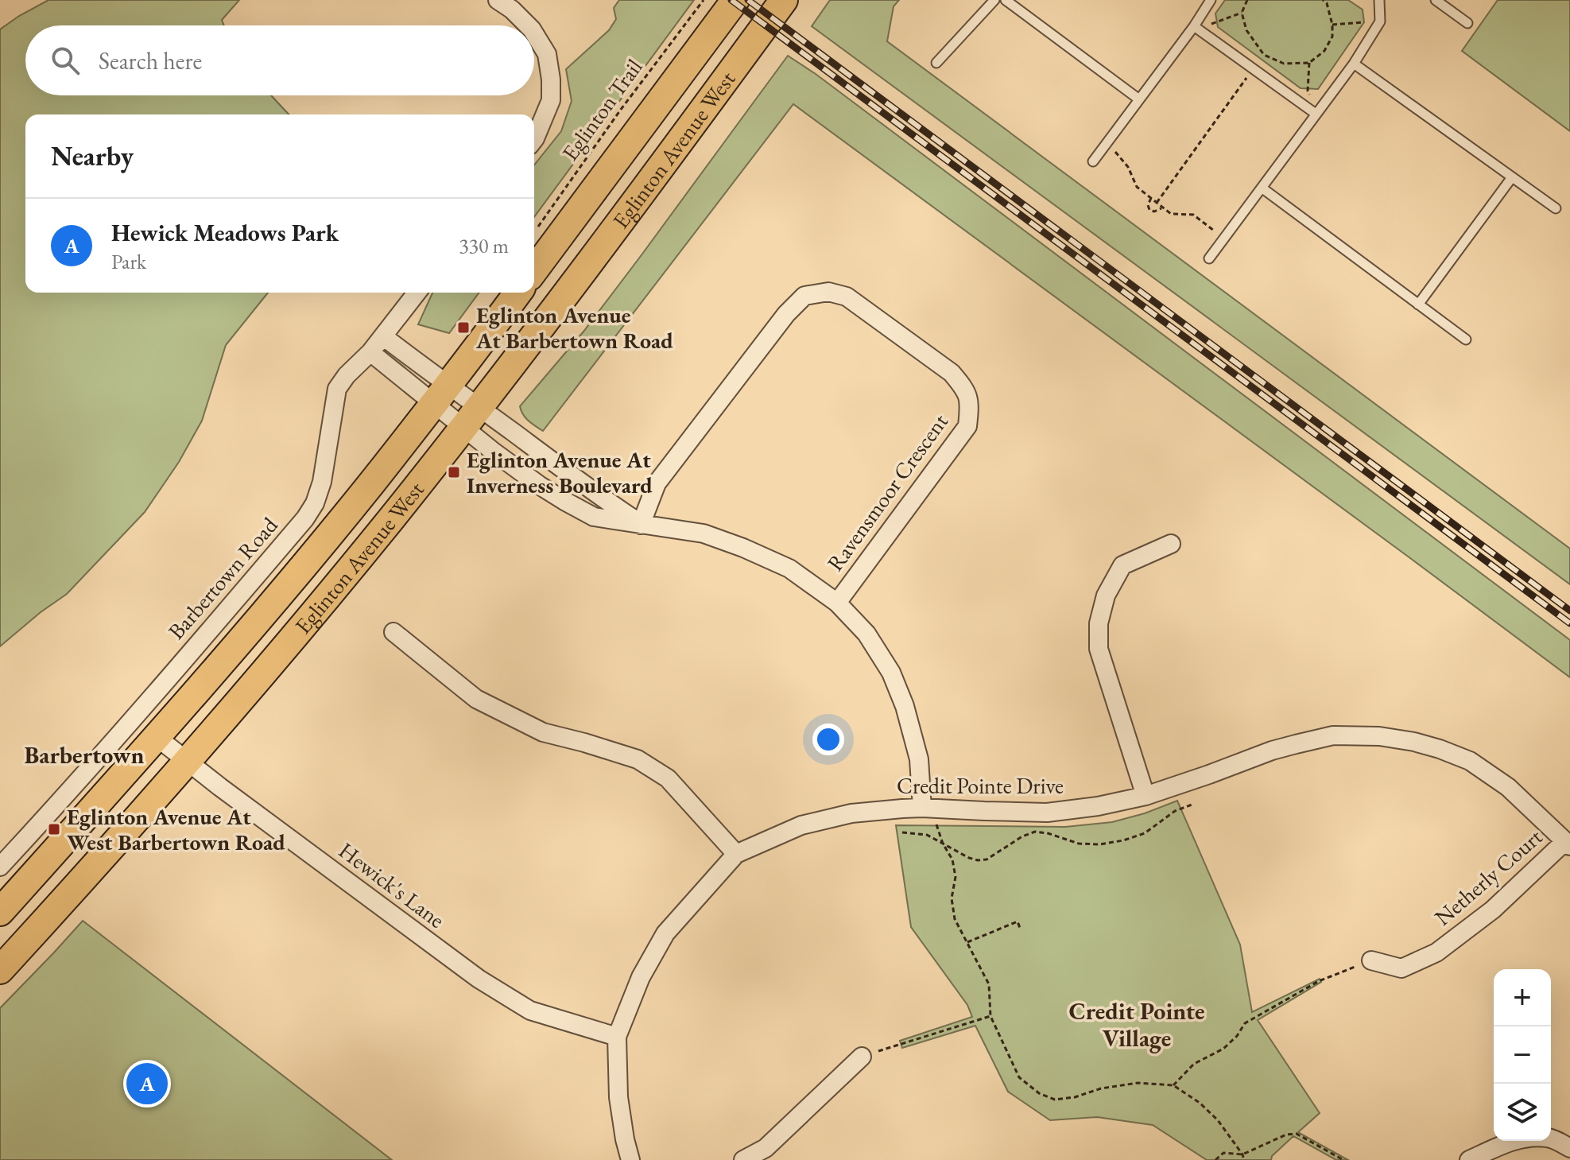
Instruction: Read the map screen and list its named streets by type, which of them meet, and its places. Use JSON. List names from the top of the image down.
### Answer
{
  "streets": {
    "main road": ["Eglinton Avenue West"],
    "street": [
      "Ravensmoor Crescent",
      "Barbertown Road",
      "Credit Pointe Drive",
      "Netherly Court",
      "Hewick's Lane"
    ],
    "path": ["Eglinton Trail"]
  },
  "crossings": [
    ["Eglinton Avenue West", "Hewick's Lane"],
    ["Credit Pointe Drive", "Netherly Court"],
    ["Credit Pointe Drive", "Hewick's Lane"]
  ],
  "districts": ["Barbertown", "Credit Pointe Village"],
  "places": {
    "transit": ["Eglinton Avenue At Barbertown Road", "Eglinton Avenue At Inverness Boulevard", "Eglinton Avenue At West Barbertown Road"]
  },
  "page": {
    "search": "Search here",
    "heading": "Nearby",
    "list": [
      {
        "mark": "A",
        "name": "Hewick Meadows Park",
        "note": "Park",
        "value": "330 m"
      }
    ],
    "map_buttons": ["+", "−"],
    "pins": "A"
  }
}
